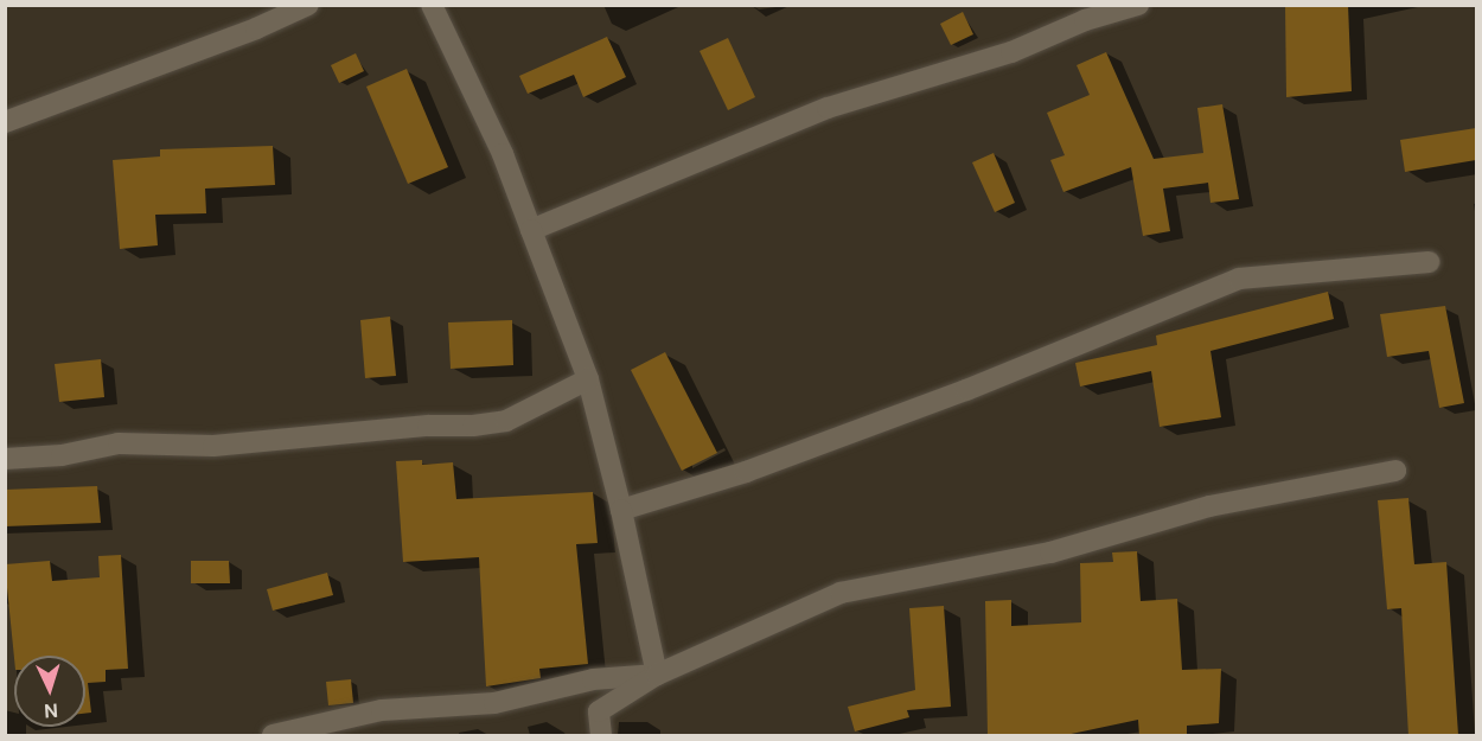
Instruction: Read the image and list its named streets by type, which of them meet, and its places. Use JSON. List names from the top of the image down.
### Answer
{
  "north": "bottom"
}
